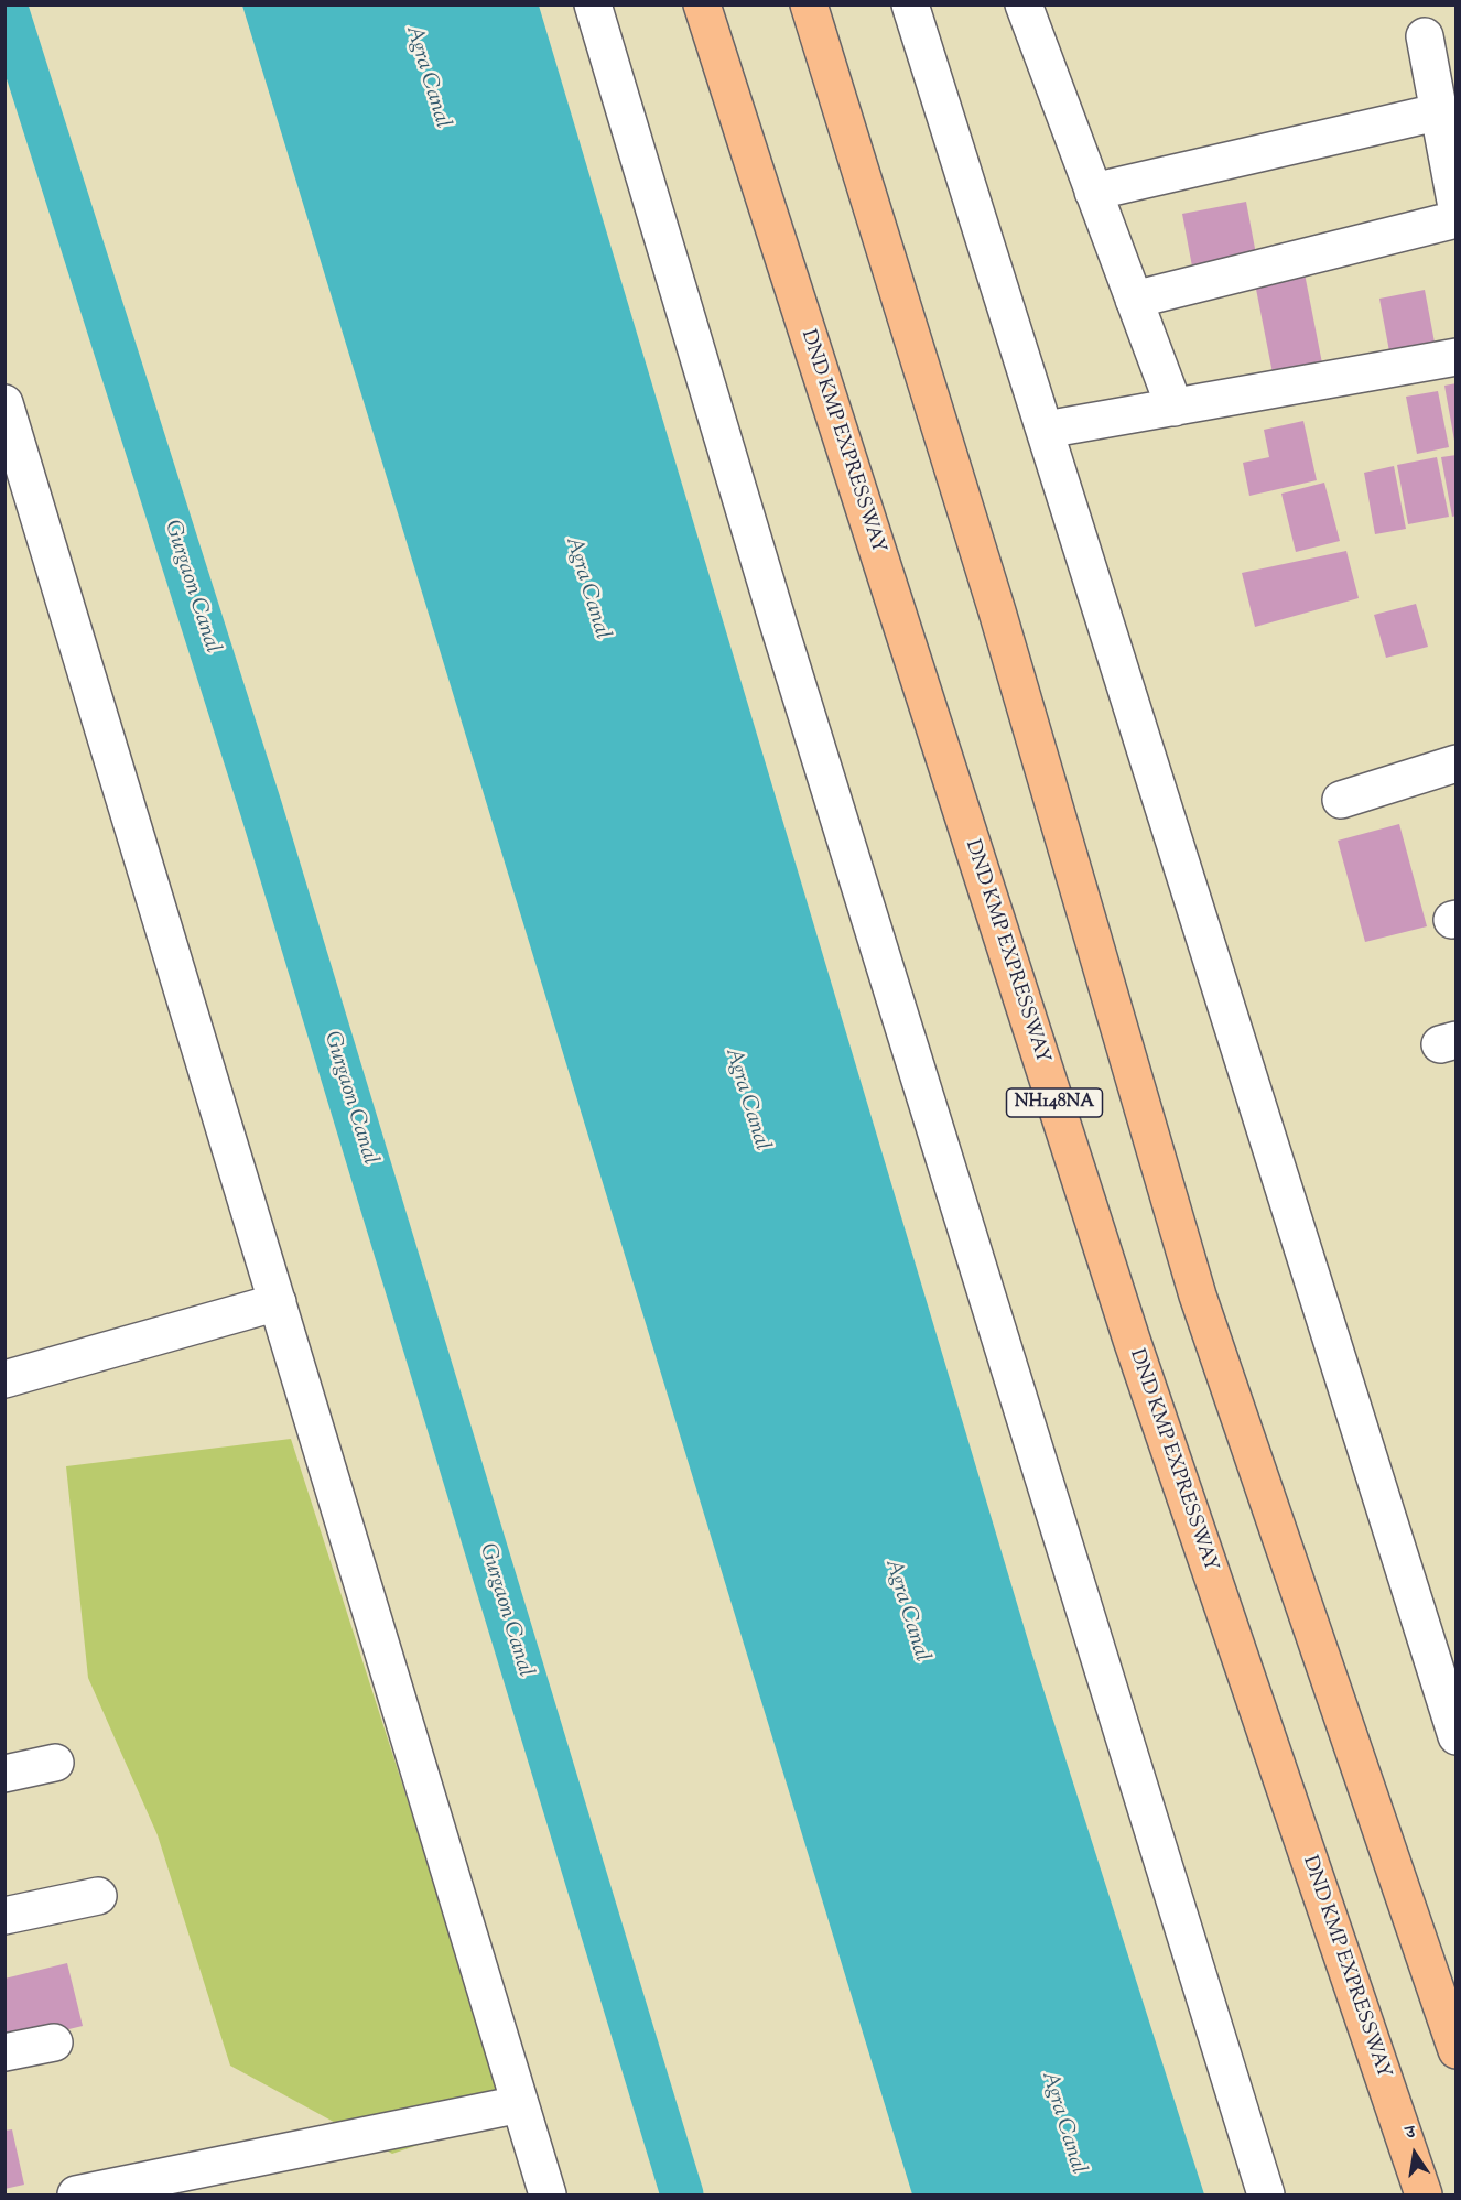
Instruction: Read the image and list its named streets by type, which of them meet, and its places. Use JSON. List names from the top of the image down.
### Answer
{
  "streets": {
    "highway": ["DND KMP EXPRESSWAY", "NH148NA"]
  },
  "water": ["Agra Canal", "Gurgaon Canal"],
  "north": "top"
}
